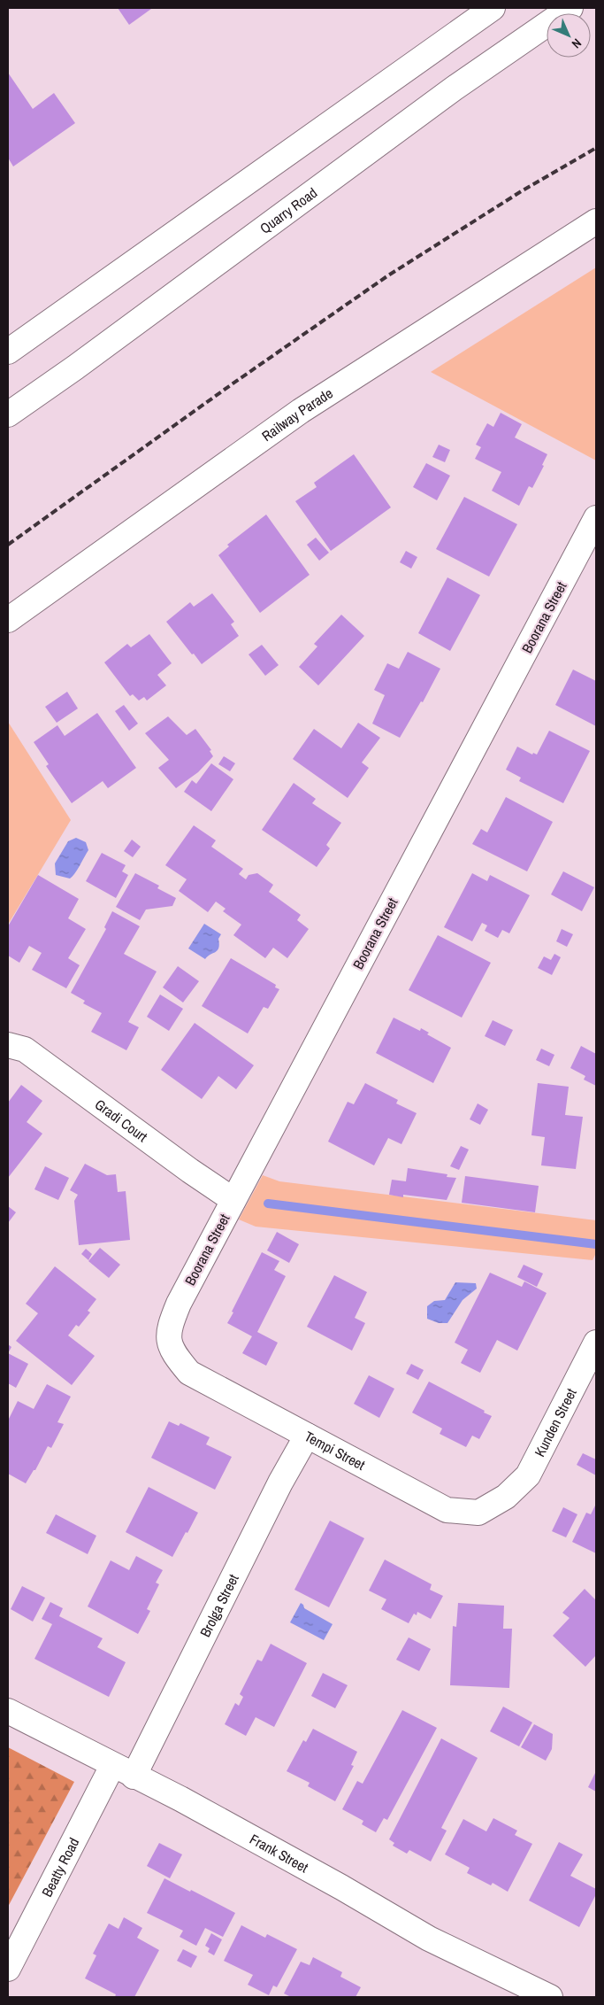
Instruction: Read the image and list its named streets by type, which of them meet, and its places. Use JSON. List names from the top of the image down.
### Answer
{
  "streets": {
    "street": [
      "Quarry Road",
      "Railway Parade",
      "Boorana Street",
      "Gradi Court",
      "Kunden Street",
      "Tempi Street",
      "Brolga Street",
      "Frank Street",
      "Beatty Road"
    ]
  },
  "crossings": [
    ["Boorana Street", "Gradi Court"],
    ["Boorana Street", "Tempi Street"],
    ["Kunden Street", "Tempi Street"],
    ["Tempi Street", "Brolga Street"],
    ["Brolga Street", "Frank Street"],
    ["Brolga Street", "Beatty Road"],
    ["Frank Street", "Beatty Road"]
  ],
  "north": "bottom right"
}
